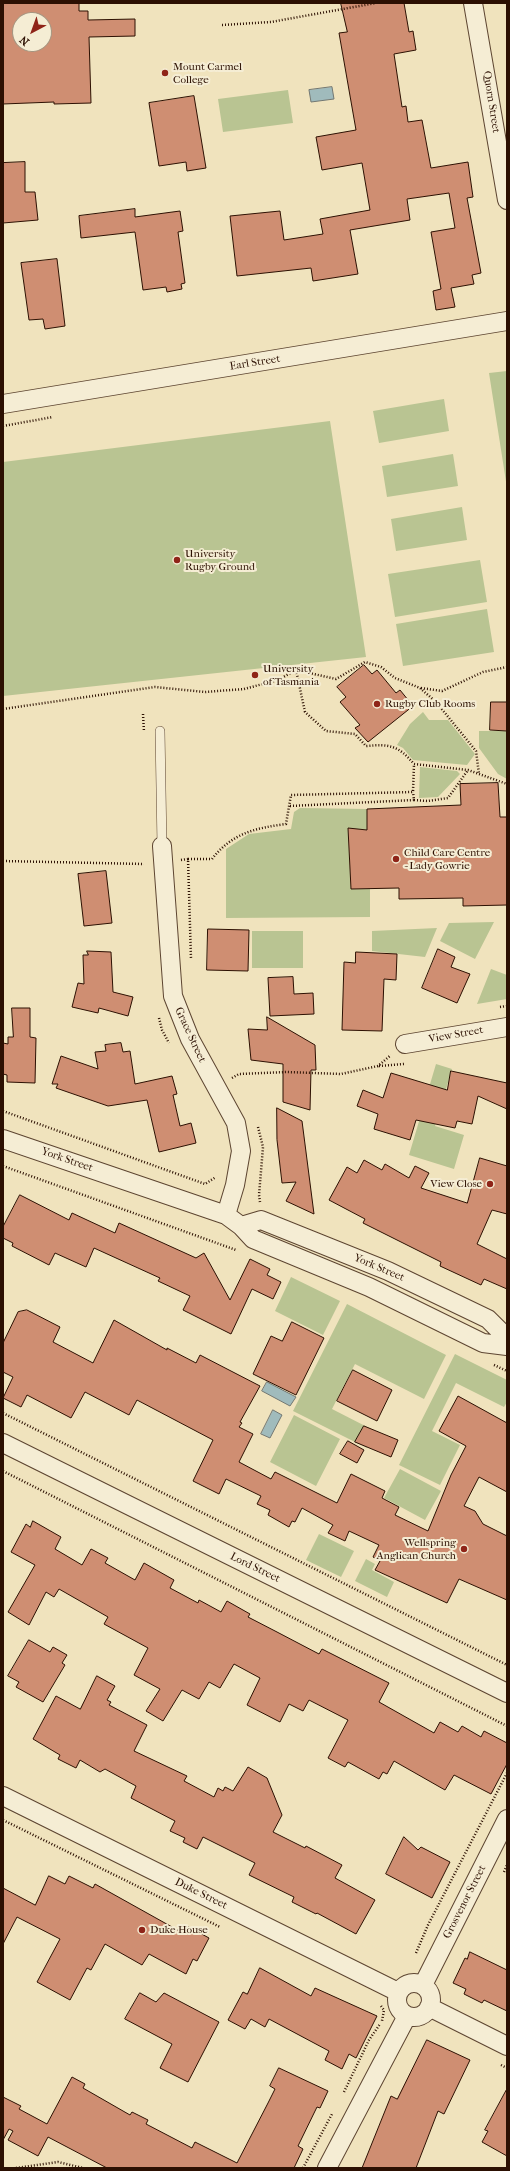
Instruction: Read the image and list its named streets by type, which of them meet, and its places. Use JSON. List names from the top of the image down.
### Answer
{
  "streets": {
    "street": [
      "Quorn Street",
      "Earl Street",
      "Grace Street",
      "View Street",
      "York Street",
      "Lord Street",
      "Duke Street",
      "Grosvenor Street"
    ]
  },
  "crossings": [
    ["Grace Street", "York Street"],
    ["Duke Street", "Grosvenor Street"]
  ],
  "places": [
    "Mount Carmel College",
    "University Rugby Ground",
    "University of Tasmania",
    "Rugby Club Rooms",
    "Child Care Centre - Lady Gowrie",
    "View Close",
    "Wellspring Anglican Church",
    "Duke House"
  ],
  "north": "bottom left"
}
